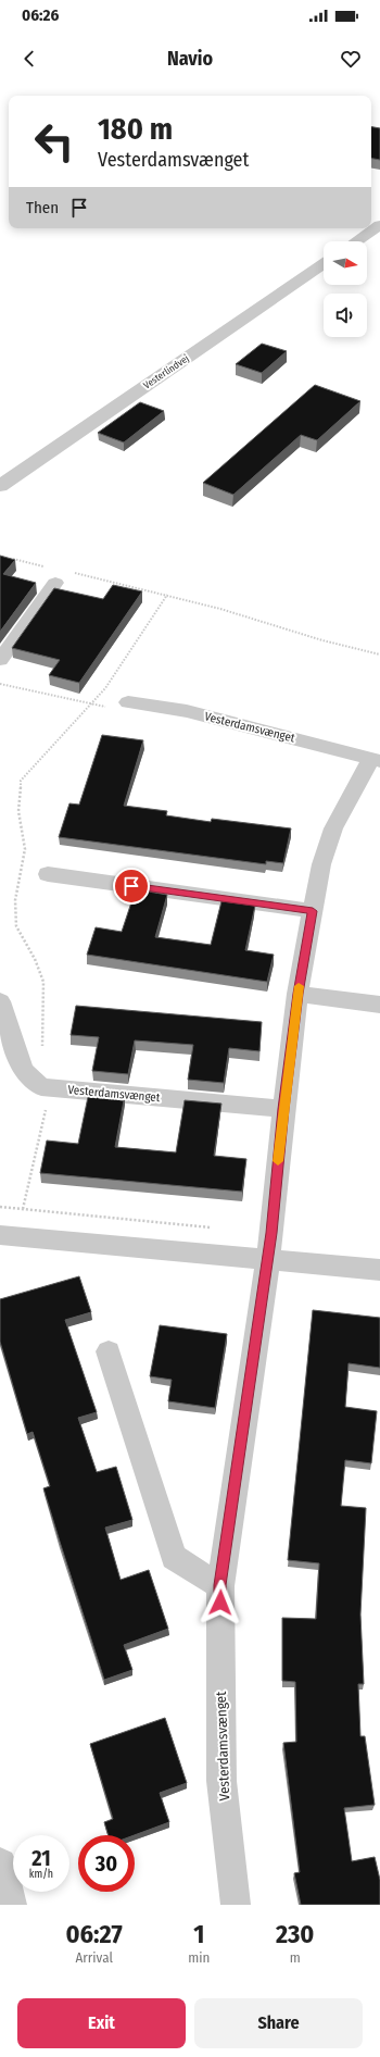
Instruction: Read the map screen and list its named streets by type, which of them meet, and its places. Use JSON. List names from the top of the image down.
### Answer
{
  "streets": {
    "street": ["Vesterlindvej", "Vesterdamsvænget"]
  },
  "north": "right",
  "page": {
    "status": "06:26",
    "header": "Navio",
    "turn": ["180 m", "Vesterdamsvænget"],
    "then": "Then",
    "speed": "21 km/h",
    "limit": "30",
    "eta": [
      "06:27",
      "Arrival",
      "1",
      "min",
      "230",
      "m"
    ],
    "buttons": ["Exit", "Share"]
  }
}
